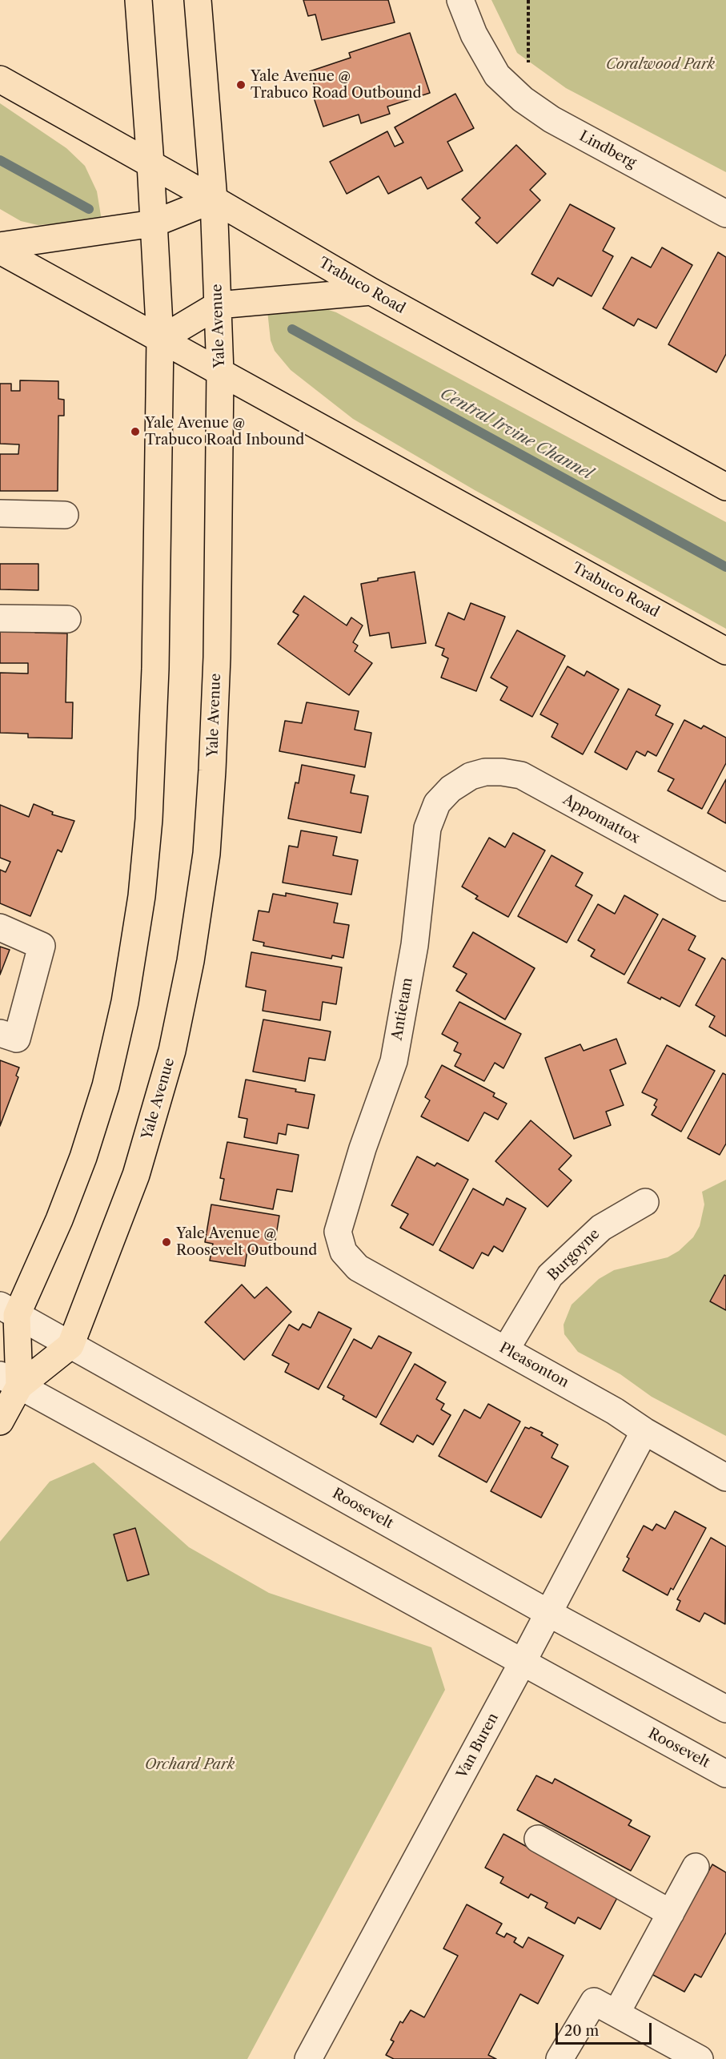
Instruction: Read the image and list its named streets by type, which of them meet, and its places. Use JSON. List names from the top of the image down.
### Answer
{
  "streets": {
    "main road": ["Trabuco Road", "Yale Avenue"],
    "street": [
      "Lindberg",
      "Appomattox",
      "Antietam",
      "Burgoyne",
      "Pleasonton",
      "Roosevelt",
      "Van Buren"
    ]
  },
  "crossings": [
    ["Trabuco Road", "Yale Avenue"],
    ["Yale Avenue", "Roosevelt"],
    ["Appomattox", "Antietam"],
    ["Antietam", "Pleasonton"],
    ["Burgoyne", "Pleasonton"],
    ["Pleasonton", "Van Buren"],
    ["Roosevelt", "Van Buren"]
  ],
  "water": ["Central Irvine Channel"],
  "parks": ["Coralwood Park", "Orchard Park"],
  "places": ["Yale Avenue @ Trabuco Road Outbound", "Yale Avenue @ Trabuco Road Inbound", "Yale Avenue @ Roosevelt Outbound"],
  "scale_bar": "20 m"
}
